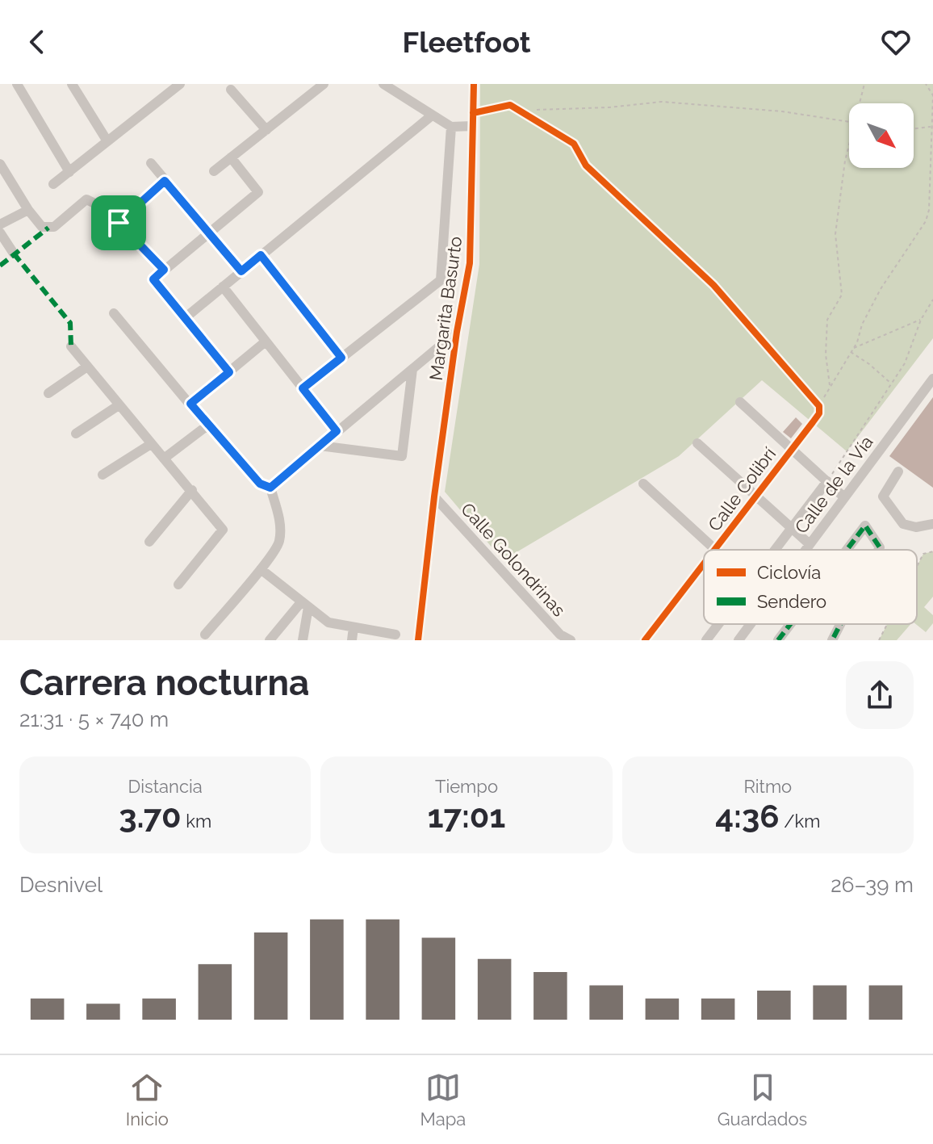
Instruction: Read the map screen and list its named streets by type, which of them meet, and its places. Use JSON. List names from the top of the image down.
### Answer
{
  "streets": {
    "street": [
      "Margarita Basurto",
      "Calle de la Vía",
      "Calle Colibrí",
      "Calle Golondrinas"
    ]
  },
  "crossings": [
    ["Margarita Basurto", "Calle Golondrinas"]
  ],
  "legend": ["Ciclovía", "Sendero"],
  "north": "bottom right",
  "page": {
    "header": "Fleetfoot",
    "heading": ["Carrera nocturna", "21:31 · 5 × 740 m"],
    "stats": [
      ["Distancia", "3.70 km"],
      ["Tiempo", "17:01"],
      ["Ritmo", "4:36 /km"]
    ],
    "chart": ["Desnivel", "26–39 m"],
    "tabs": ["Inicio", "Mapa", "Guardados"]
  }
}
